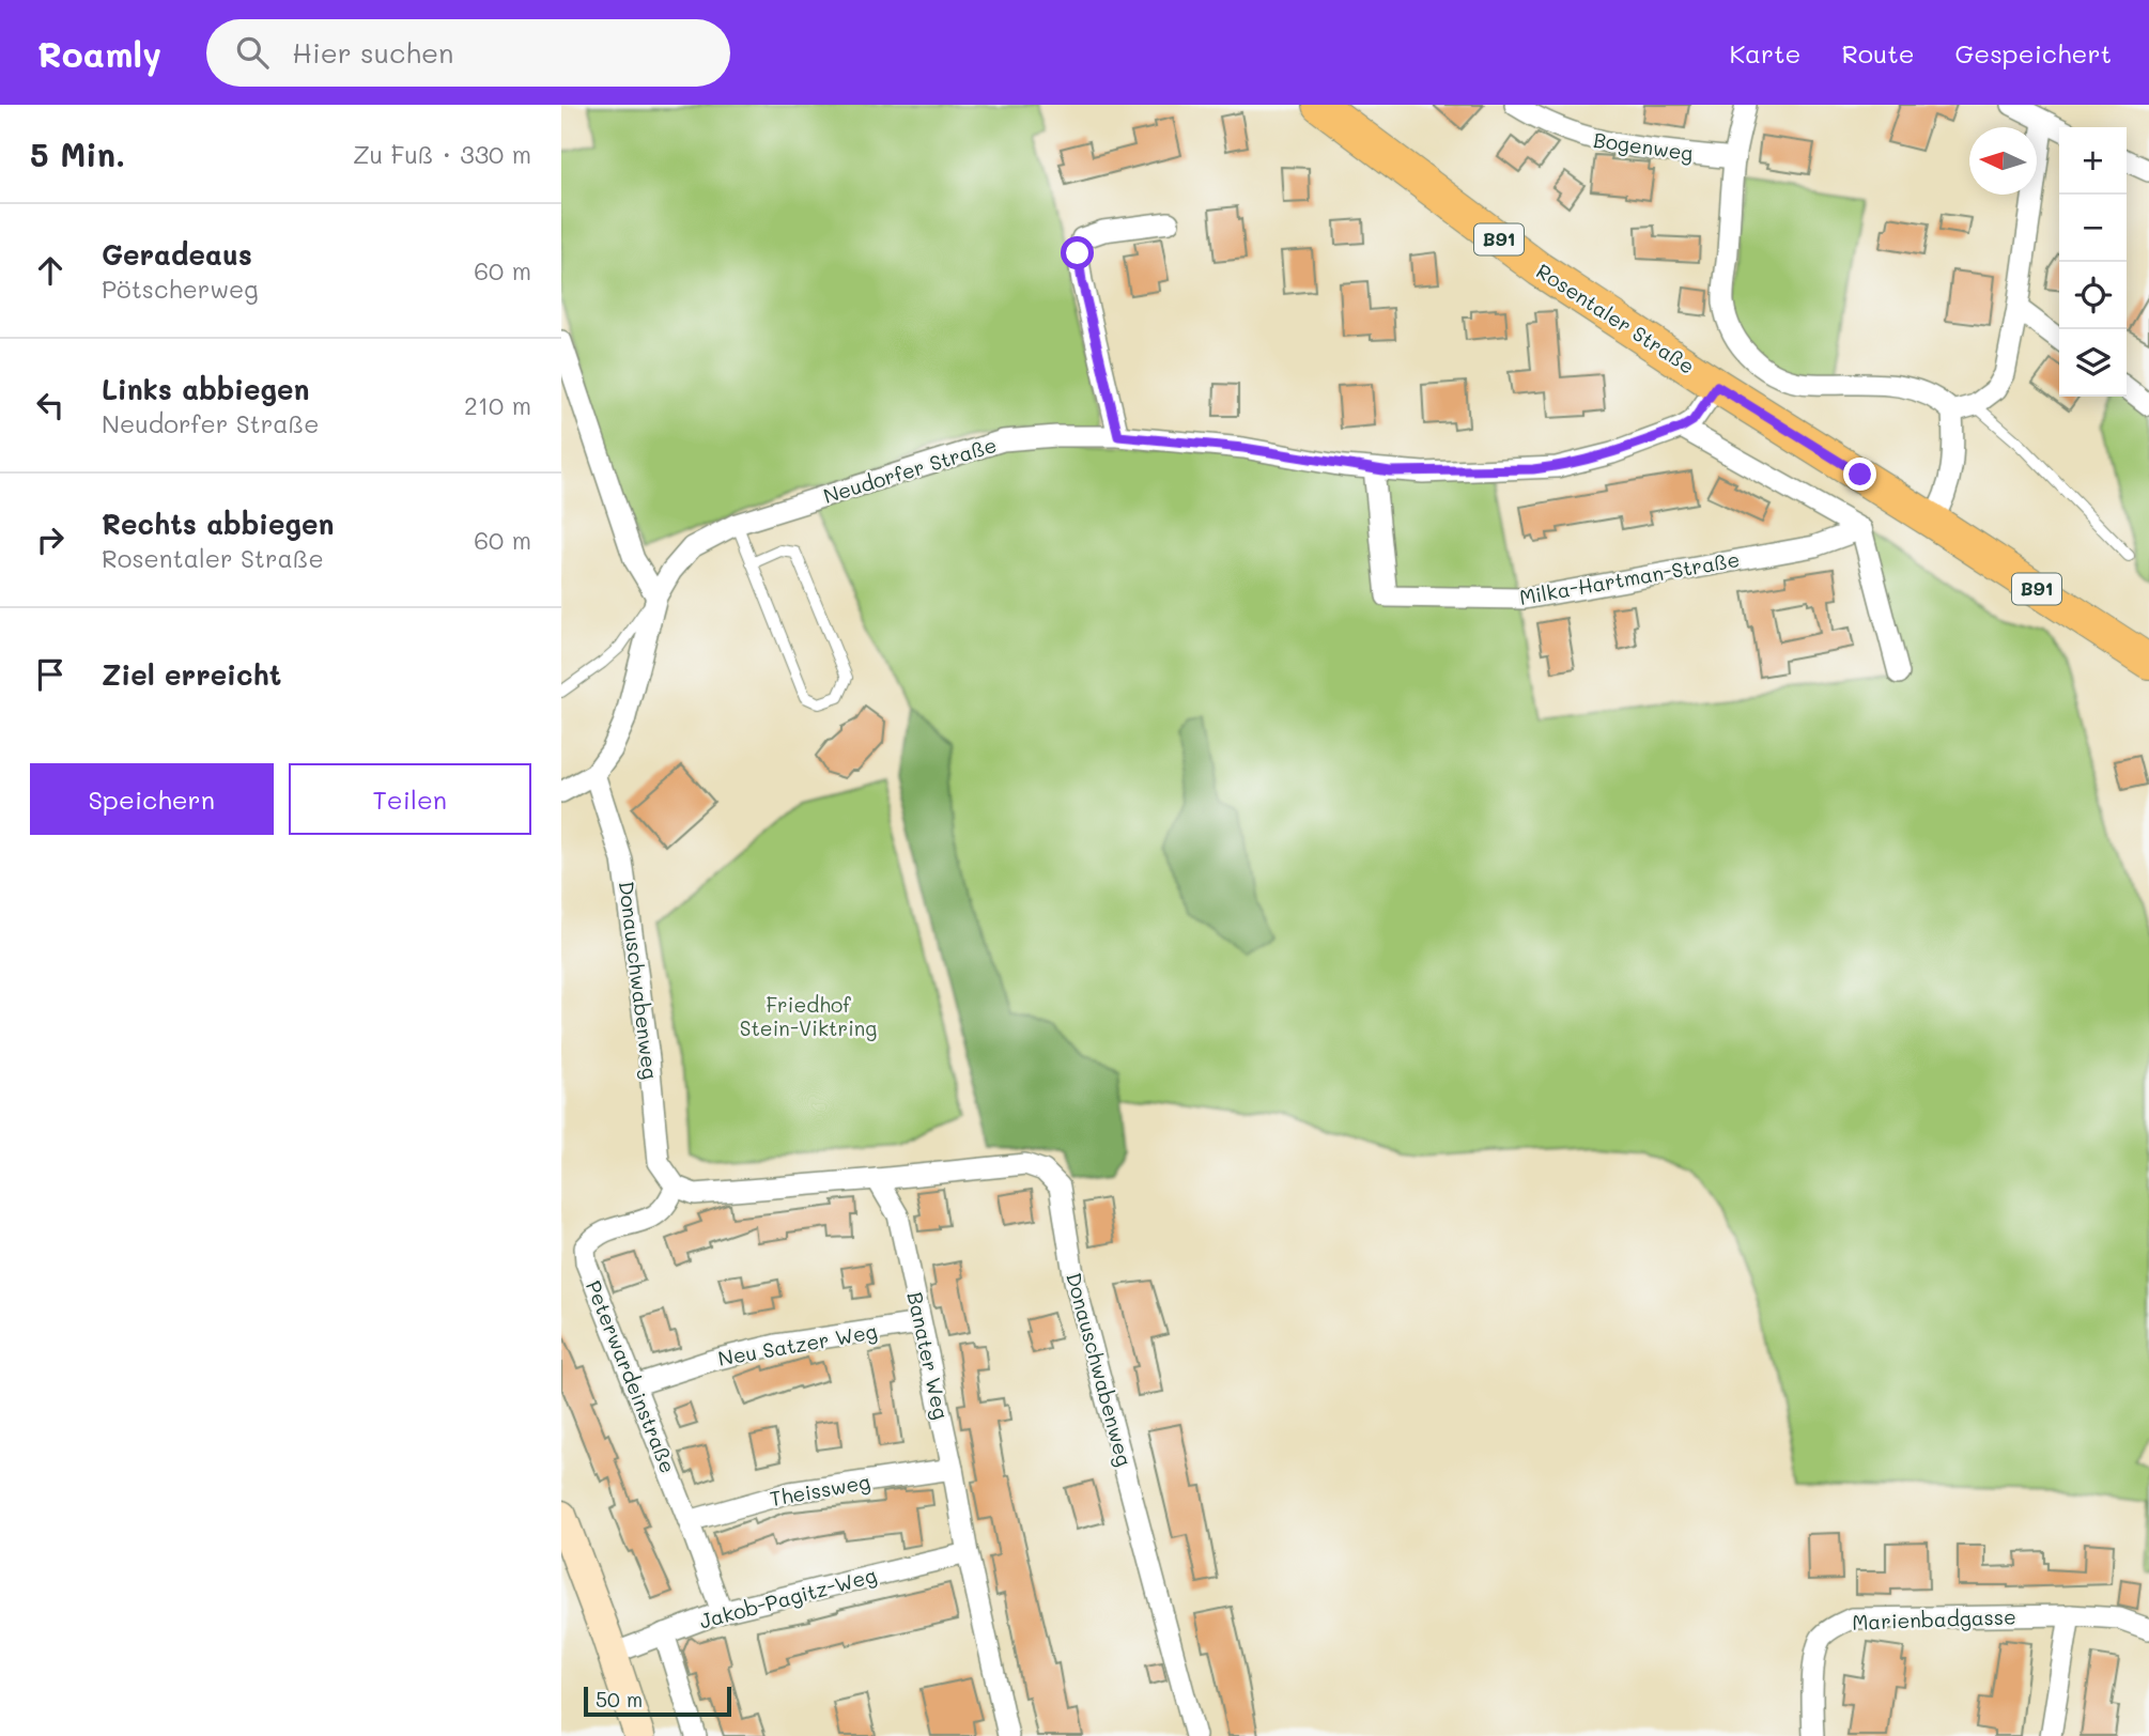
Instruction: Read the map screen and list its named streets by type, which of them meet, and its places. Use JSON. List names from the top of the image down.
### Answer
{
  "streets": {
    "main road": ["B91", "Rosentaler Straße"],
    "street": [
      "Bogenweg",
      "Neudorfer Straße",
      "Milka-Hartman-Straße",
      "Donauschwabenweg",
      "Neu Satzer Weg",
      "Banater Weg",
      "Peterwardeinstraße",
      "Theissweg",
      "Jakob-Pagitz-Weg",
      "Marienbadgasse"
    ]
  },
  "crossings": [
    ["Rosentaler Straße", "Neudorfer Straße"],
    ["Neudorfer Straße", "Milka-Hartman-Straße"],
    ["Neudorfer Straße", "Donauschwabenweg"],
    ["Donauschwabenweg", "Banater Weg"],
    ["Donauschwabenweg", "Peterwardeinstraße"],
    ["Neu Satzer Weg", "Banater Weg"],
    ["Neu Satzer Weg", "Peterwardeinstraße"],
    ["Banater Weg", "Theissweg"],
    ["Banater Weg", "Jakob-Pagitz-Weg"],
    ["Peterwardeinstraße", "Theissweg"],
    ["Peterwardeinstraße", "Jakob-Pagitz-Weg"]
  ],
  "parks": ["Friedhof Stein-Viktring"],
  "scale_bar": "50 m",
  "north": "left",
  "page": {
    "header": "Roamly",
    "search": "Hier suchen",
    "nav": ["Karte", "Route", "Gespeichert"],
    "heading": ["5 Min.", "Zu Fuß · 330 m"],
    "map_buttons": ["+", "−"],
    "list": [
      ["Geradeaus", "Pötscherweg", "60 m"],
      ["Links abbiegen", "Neudorfer Straße", "210 m"],
      ["Rechts abbiegen", "Rosentaler Straße", "60 m"],
      "Ziel erreicht"
    ],
    "buttons": ["Speichern", "Teilen"],
    "scale": "50 m"
  }
}
